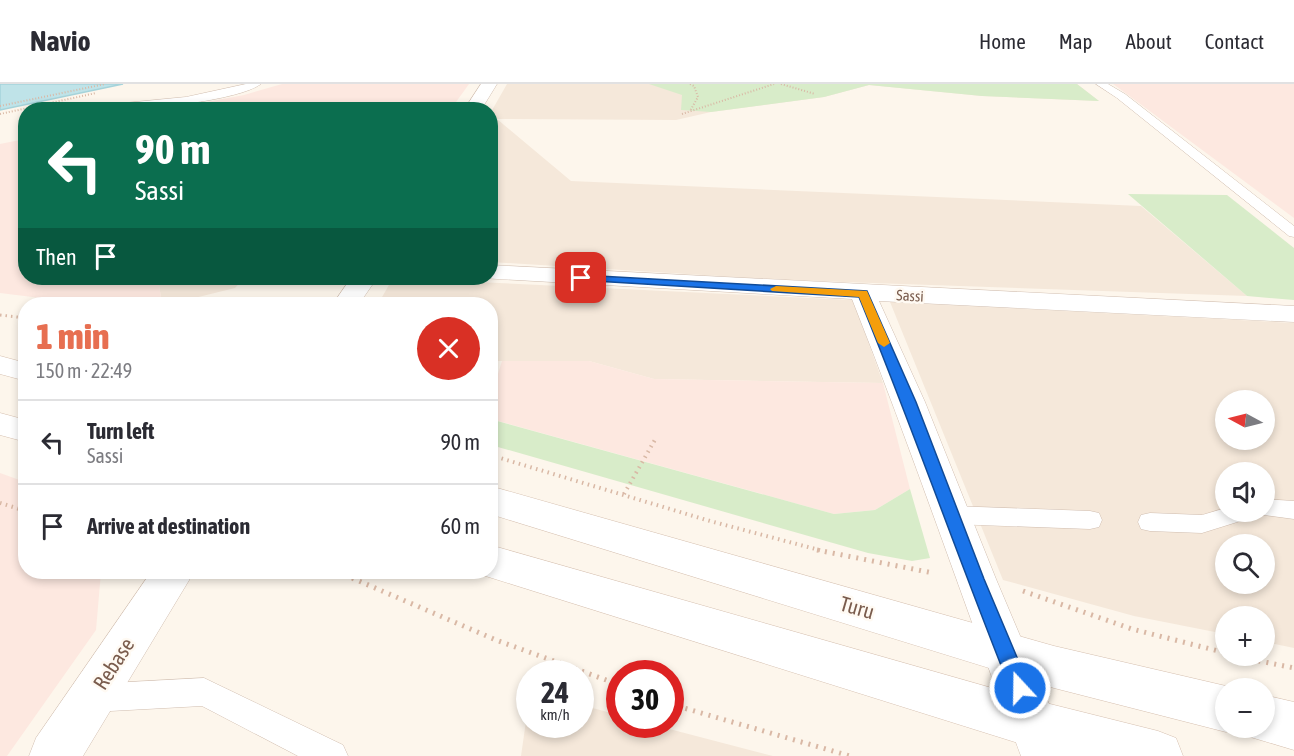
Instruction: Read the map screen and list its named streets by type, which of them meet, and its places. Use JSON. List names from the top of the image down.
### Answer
{
  "streets": {
    "street": ["Sassi", "Turu", "Rebase"]
  },
  "north": "left",
  "page": {
    "header": "Navio",
    "nav": [
      "Home",
      "Map",
      "About",
      "Contact"
    ],
    "turn": ["90 m", "Sassi"],
    "then": "Then",
    "heading": ["1 min", "150 m · 22:49"],
    "map_buttons": ["+", "−"],
    "list": [
      {
        "name": "Turn left",
        "note": "Sassi",
        "value": "90 m"
      },
      {
        "name": "Arrive at destination",
        "value": "60 m"
      }
    ],
    "speed": "24 km/h",
    "limit": "30"
  }
}
